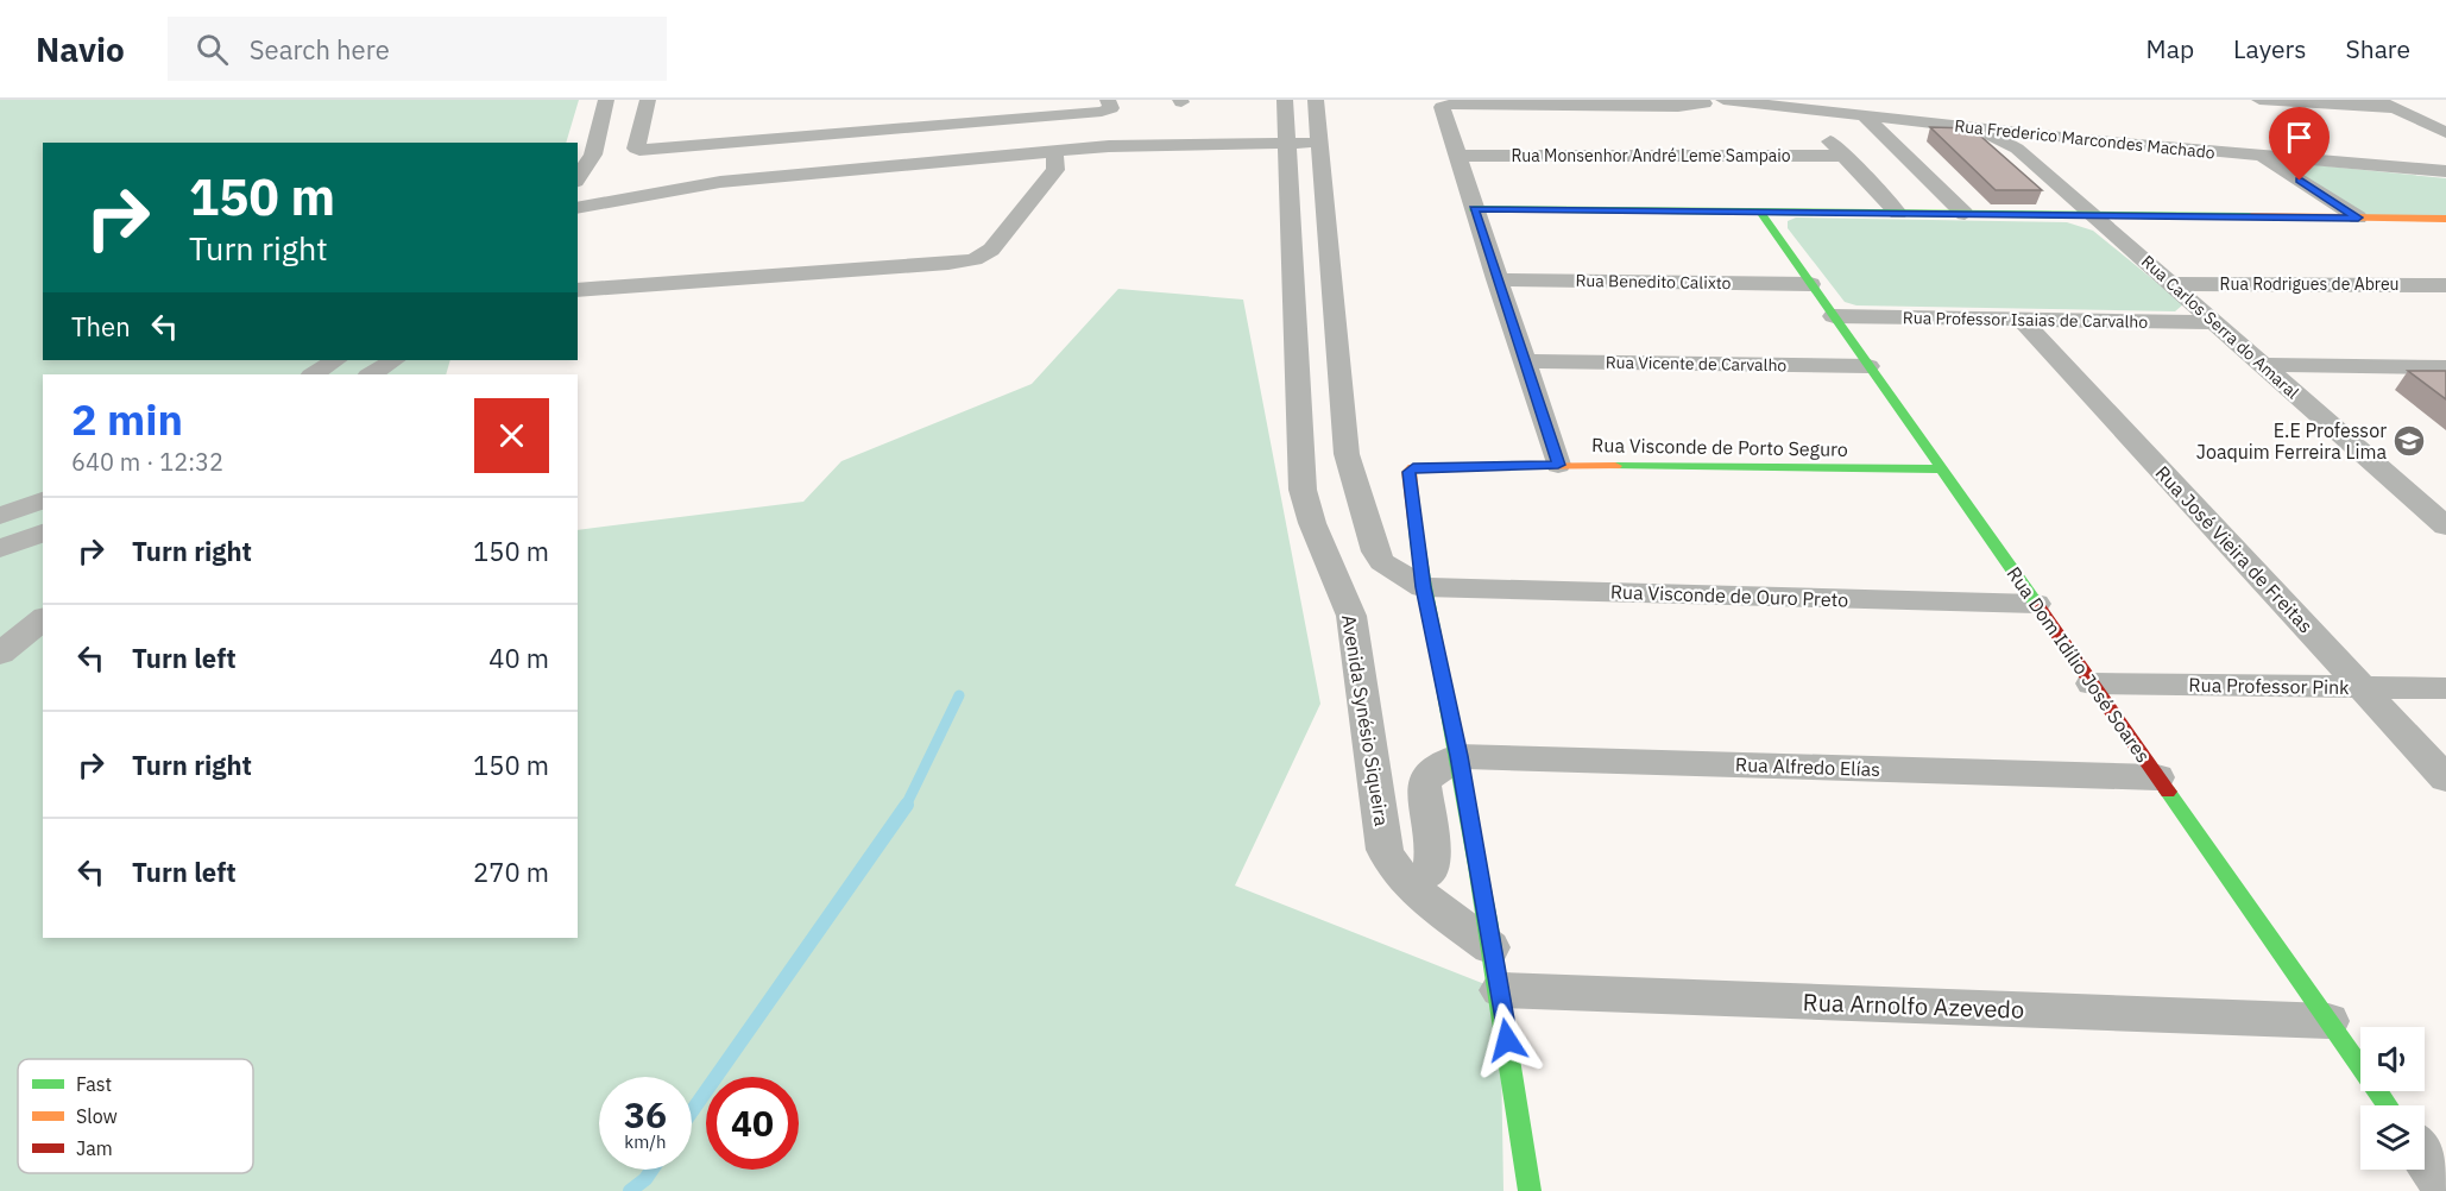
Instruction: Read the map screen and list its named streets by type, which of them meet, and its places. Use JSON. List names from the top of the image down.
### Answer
{
  "streets": {
    "street": [
      "Rua Frederico Marcondes Machado",
      "Rua Monsenhor André Leme Sampaio",
      "Rua Benedito Calixto",
      "Rua Rodrigues de Abreu",
      "Rua Professor Isaias de Carvalho",
      "Rua Carlos Serra do Amaral",
      "Rua Vicente de Carvalho",
      "Rua Visconde de Porto Seguro",
      "Rua José Vieira de Freitas",
      "Rua Visconde de Ouro Preto",
      "Rua Dom Idílio José Soares",
      "Rua Professor Pink",
      "Avenida Synésio Siqueira",
      "Rua Alfredo Elías",
      "Rua Arnolfo Azevedo"
    ]
  },
  "crossings": [
    ["Rua Frederico Marcondes Machado", "Rua Carlos Serra do Amaral"],
    ["Rua Benedito Calixto", "Rua Dom Idílio José Soares"],
    ["Rua Rodrigues de Abreu", "Rua Carlos Serra do Amaral"],
    ["Rua Professor Isaias de Carvalho", "Rua Carlos Serra do Amaral"],
    ["Rua Professor Isaias de Carvalho", "Rua José Vieira de Freitas"],
    ["Rua Professor Isaias de Carvalho", "Rua Dom Idílio José Soares"],
    ["Rua Vicente de Carvalho", "Rua Dom Idílio José Soares"],
    ["Rua Visconde de Porto Seguro", "Rua Visconde de Ouro Preto"],
    ["Rua Visconde de Porto Seguro", "Rua Dom Idílio José Soares"],
    ["Rua José Vieira de Freitas", "Rua Professor Pink"],
    ["Rua Visconde de Ouro Preto", "Rua Dom Idílio José Soares"],
    ["Rua Dom Idílio José Soares", "Rua Professor Pink"],
    ["Rua Dom Idílio José Soares", "Rua Alfredo Elías"],
    ["Rua Dom Idílio José Soares", "Rua Arnolfo Azevedo"]
  ],
  "places": {
    "school or university": ["E.E Professor Joaquim Ferreira Lima"]
  },
  "legend": ["Fast", "Slow", "Jam"],
  "page": {
    "header": "Navio",
    "search": "Search here",
    "nav": ["Map", "Layers", "Share"],
    "turn": ["150 m", "Turn right"],
    "then": "Then",
    "heading": ["2 min", "640 m · 12:32"],
    "list": [
      {
        "name": "Turn right",
        "value": "150 m"
      },
      {
        "name": "Turn left",
        "value": "40 m"
      },
      {
        "name": "Turn right",
        "value": "150 m"
      },
      {
        "name": "Turn left",
        "value": "270 m"
      }
    ],
    "speed": "36 km/h",
    "limit": "40"
  }
}
